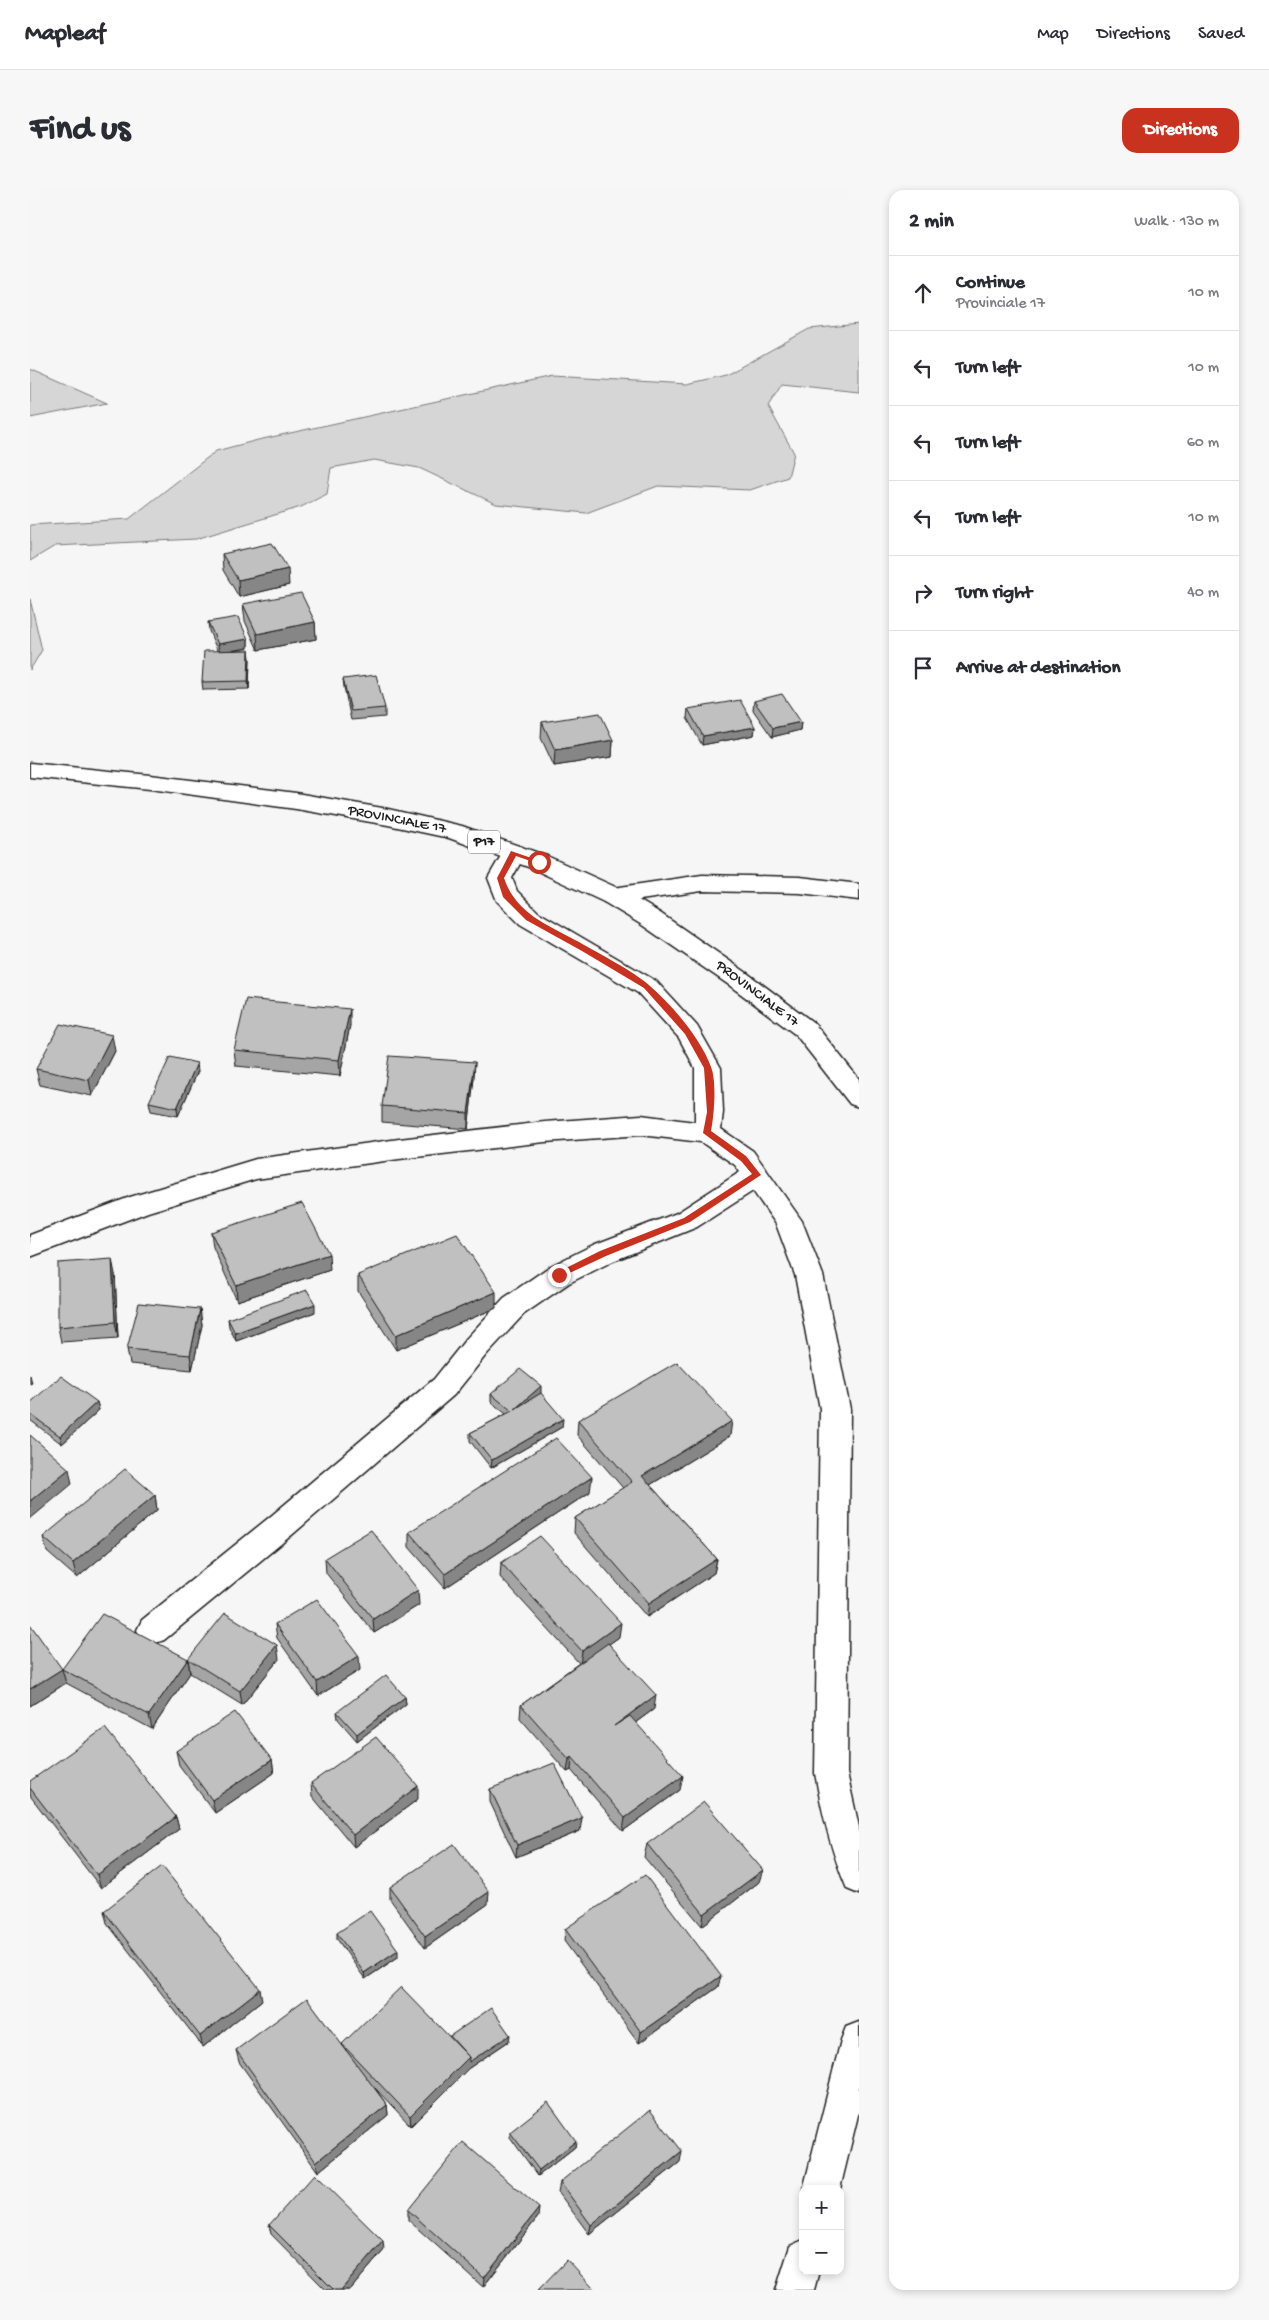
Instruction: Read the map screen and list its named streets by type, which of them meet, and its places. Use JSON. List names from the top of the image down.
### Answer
{
  "streets": {
    "street": ["PROVINCIALE 17", "P17"]
  },
  "page": {
    "header": "Mapleaf",
    "nav": ["Map", "Directions", "Saved"],
    "buttons": "Directions",
    "title": "Find us",
    "heading": ["2 min", "Walk · 130 m"],
    "list": [
      ["Continue", "Provinciale 17", "10 m"],
      ["Turn left", "10 m"],
      ["Turn left", "60 m"],
      ["Turn left", "10 m"],
      ["Turn right", "40 m"],
      "Arrive at destination"
    ],
    "map_buttons": ["+", "−"]
  }
}
